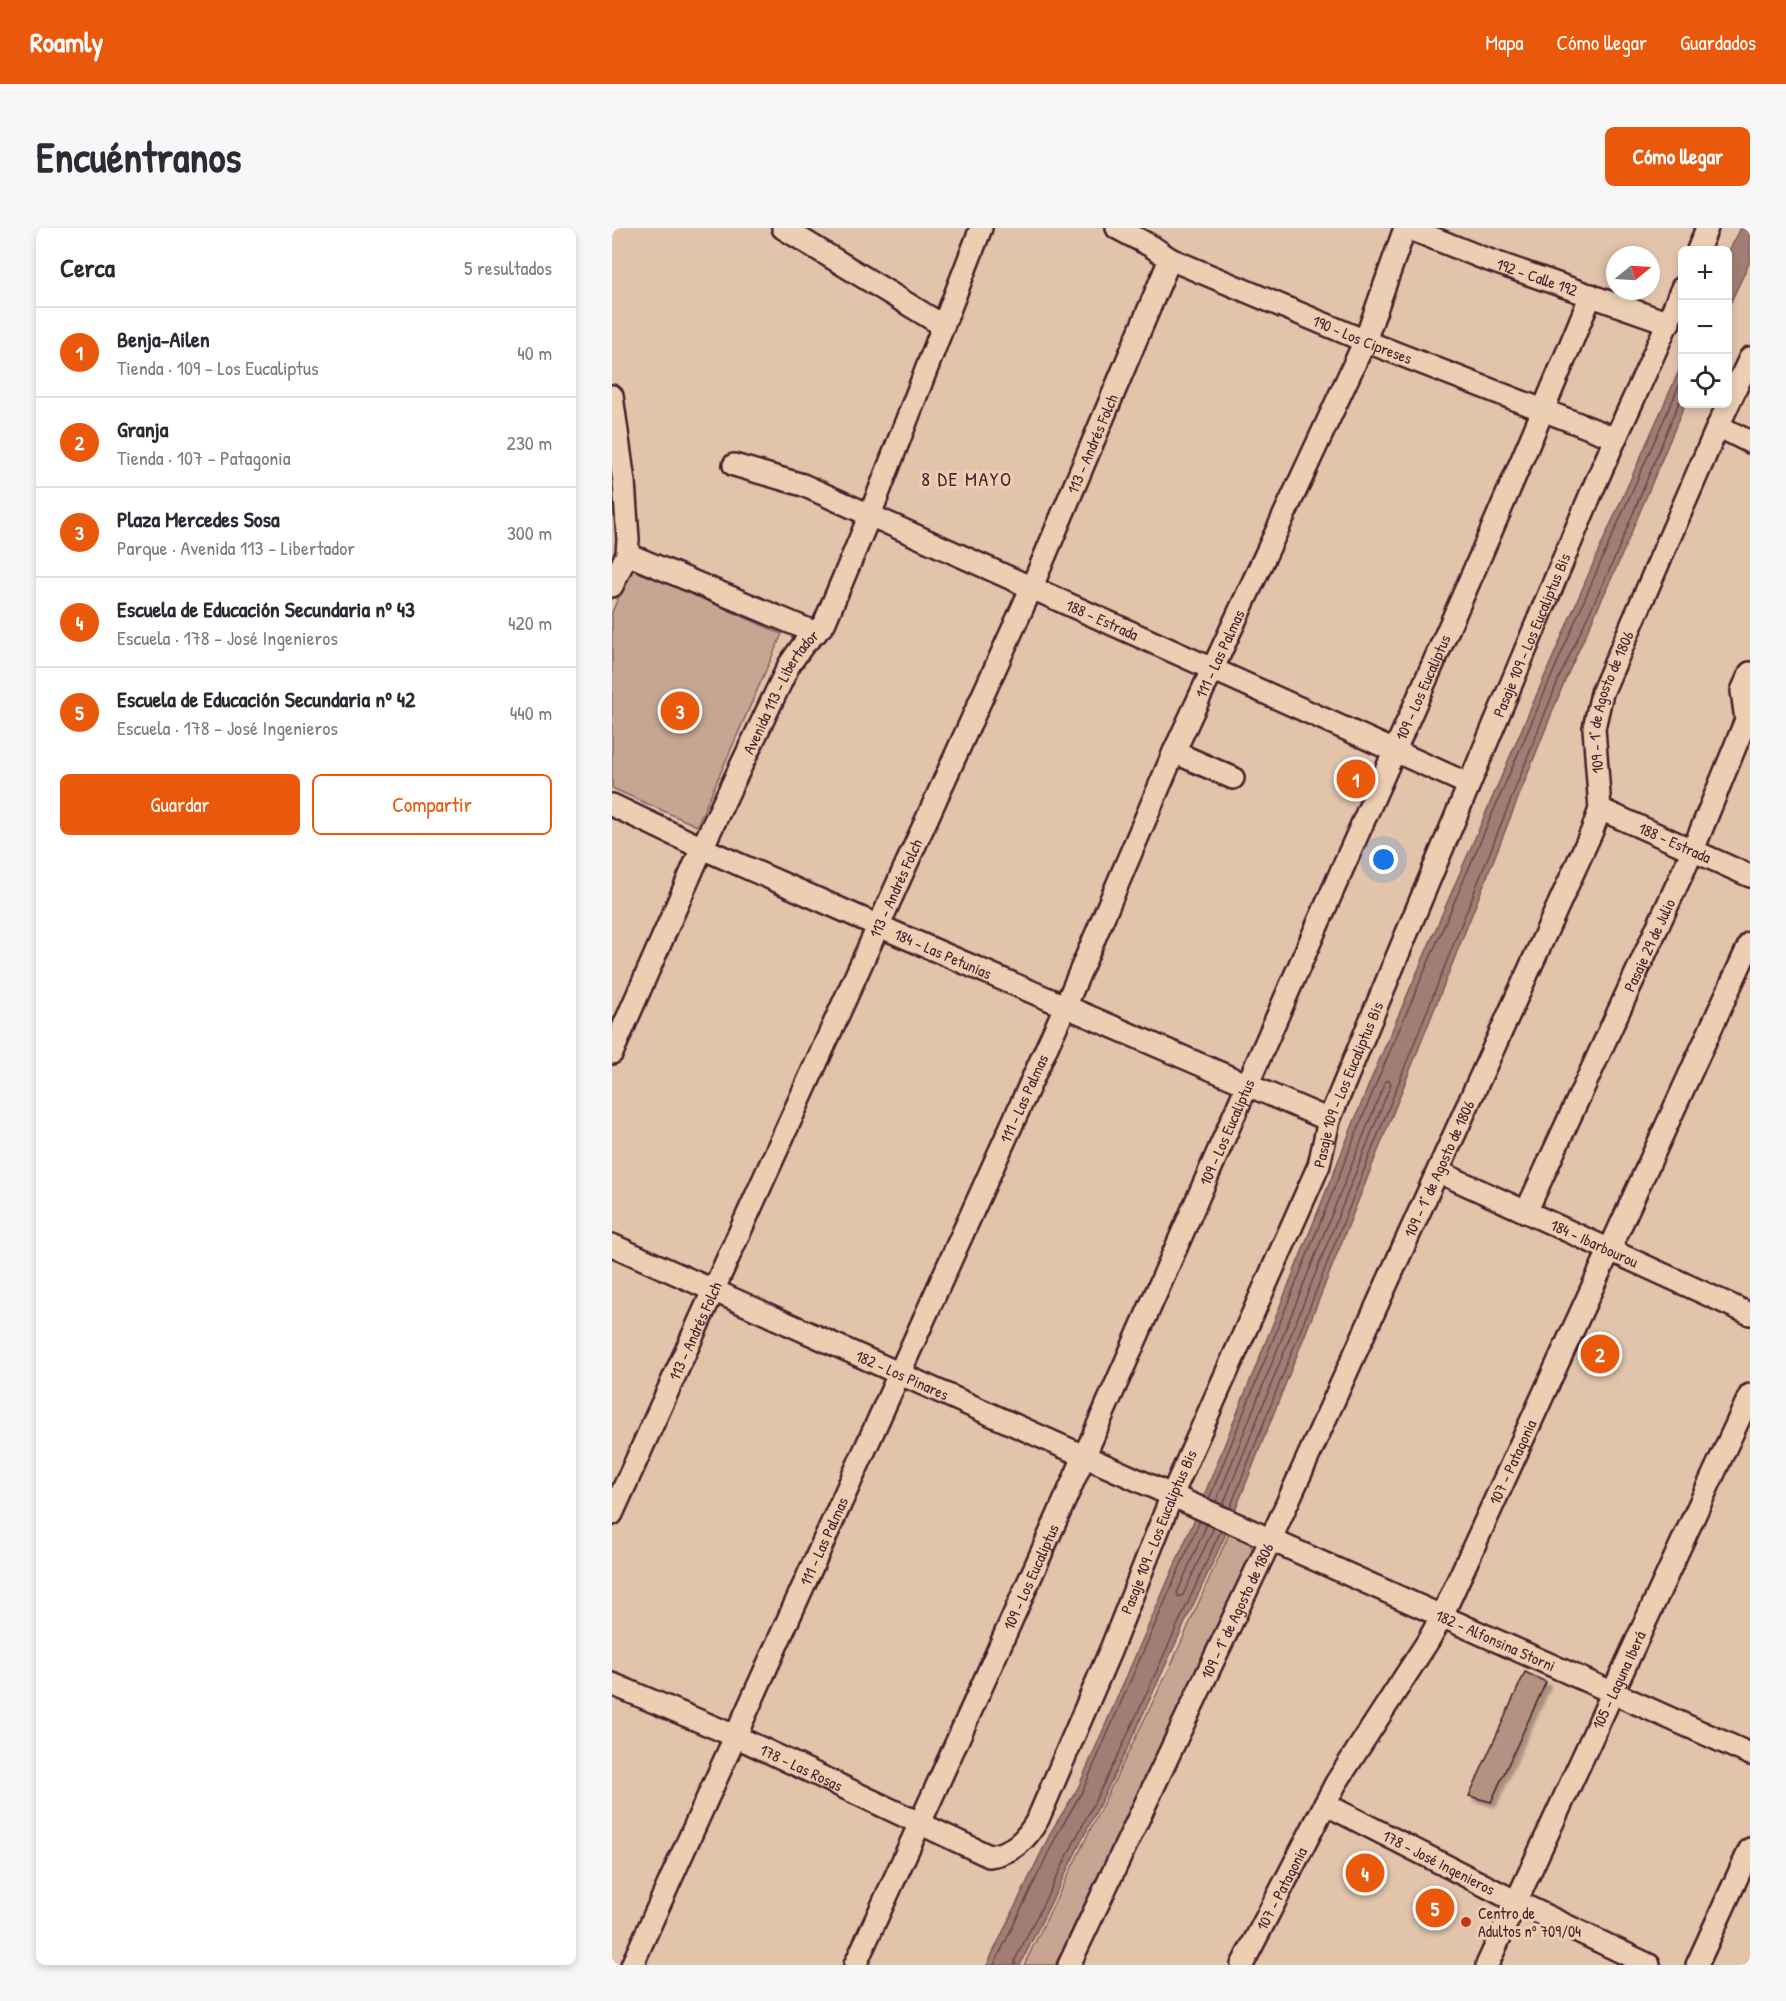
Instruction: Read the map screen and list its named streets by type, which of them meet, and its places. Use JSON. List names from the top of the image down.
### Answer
{
  "streets": {
    "street": [
      "192 - Calle 192",
      "190 - Los Cipreses",
      "113 - Andrés Folch",
      "188 - Estrada",
      "Pasaje 109 - Los Eucaliptus Bis",
      "111 - Las Palmas",
      "109 - Los Eucaliptus",
      "Avenida 113 - Libertador",
      "109 - 1° de Agosto de 1806",
      "Pasaje 29 de Julio",
      "184 - Las Petunias",
      "184 - Ibarbourou",
      "182 - Los Pinares",
      "107 - Patagonia",
      "182 - Alfonsina Storni",
      "105 - Laguna Iberá",
      "178 - Las Rosas",
      "178 - José Ingenieros"
    ]
  },
  "crossings": [
    ["192 - Calle 192", "Pasaje 109 - Los Eucaliptus Bis"],
    ["192 - Calle 192", "111 - Las Palmas"],
    ["192 - Calle 192", "109 - Los Eucaliptus"],
    ["190 - Los Cipreses", "113 - Andrés Folch"],
    ["190 - Los Cipreses", "Pasaje 109 - Los Eucaliptus Bis"],
    ["190 - Los Cipreses", "111 - Las Palmas"],
    ["190 - Los Cipreses", "109 - Los Eucaliptus"],
    ["113 - Andrés Folch", "188 - Estrada"],
    ["113 - Andrés Folch", "184 - Las Petunias"],
    ["113 - Andrés Folch", "182 - Los Pinares"],
    ["188 - Estrada", "Pasaje 109 - Los Eucaliptus Bis"],
    ["188 - Estrada", "111 - Las Palmas"],
    ["188 - Estrada", "109 - Los Eucaliptus"],
    ["188 - Estrada", "Avenida 113 - Libertador"],
    ["188 - Estrada", "109 - 1° de Agosto de 1806"],
    ["188 - Estrada", "Pasaje 29 de Julio"],
    ["Pasaje 109 - Los Eucaliptus Bis", "184 - Las Petunias"],
    ["Pasaje 109 - Los Eucaliptus Bis", "182 - Los Pinares"],
    ["Pasaje 109 - Los Eucaliptus Bis", "178 - Las Rosas"],
    ["111 - Las Palmas", "184 - Las Petunias"],
    ["111 - Las Palmas", "182 - Los Pinares"],
    ["111 - Las Palmas", "178 - Las Rosas"],
    ["109 - Los Eucaliptus", "184 - Las Petunias"],
    ["109 - Los Eucaliptus", "182 - Los Pinares"],
    ["109 - Los Eucaliptus", "178 - Las Rosas"],
    ["Avenida 113 - Libertador", "184 - Las Petunias"],
    ["109 - 1° de Agosto de 1806", "184 - Ibarbourou"],
    ["109 - 1° de Agosto de 1806", "182 - Alfonsina Storni"],
    ["Pasaje 29 de Julio", "184 - Ibarbourou"],
    ["184 - Ibarbourou", "107 - Patagonia"],
    ["182 - Los Pinares", "182 - Alfonsina Storni"],
    ["107 - Patagonia", "182 - Alfonsina Storni"],
    ["107 - Patagonia", "178 - José Ingenieros"],
    ["182 - Alfonsina Storni", "105 - Laguna Iberá"],
    ["105 - Laguna Iberá", "178 - José Ingenieros"]
  ],
  "districts": ["8 DE MAYO"],
  "places": ["Centro de Adultos nº 709/04"],
  "north": "right",
  "page": {
    "header": "Roamly",
    "nav": ["Mapa", "Cómo llegar", "Guardados"],
    "buttons": [
      "Cómo llegar",
      ["Guardar", "Compartir"]
    ],
    "title": "Encuéntranos",
    "heading": ["Cerca", "5 resultados"],
    "map_buttons": ["+", "−"],
    "list": [
      {
        "mark": "1",
        "name": "Benja-Ailen",
        "note": "Tienda · 109 - Los Eucaliptus",
        "value": "40 m"
      },
      {
        "mark": "2",
        "name": "Granja",
        "note": "Tienda · 107 - Patagonia",
        "value": "230 m"
      },
      {
        "mark": "3",
        "name": "Plaza Mercedes Sosa",
        "note": "Parque · Avenida 113 - Libertador",
        "value": "300 m"
      },
      {
        "mark": "4",
        "name": "Escuela de Educación Secundaria nº 43",
        "note": "Escuela · 178 - José Ingenieros",
        "value": "420 m"
      },
      {
        "mark": "5",
        "name": "Escuela de Educación Secundaria nº 42",
        "note": "Escuela · 178 - José Ingenieros",
        "value": "440 m"
      }
    ],
    "pins": [
      "3",
      "1",
      "2",
      "4",
      "5"
    ]
  }
}
